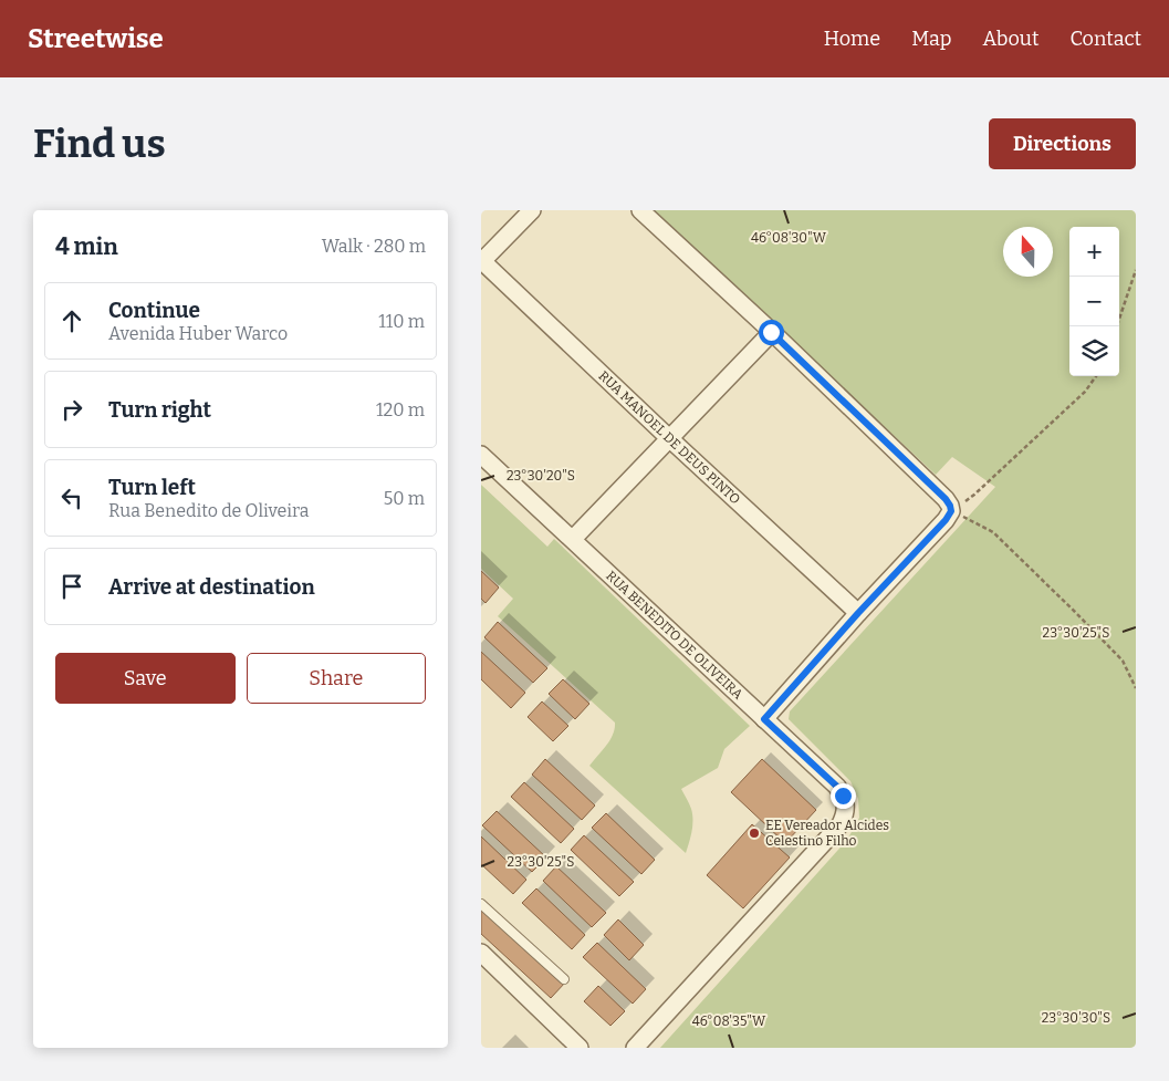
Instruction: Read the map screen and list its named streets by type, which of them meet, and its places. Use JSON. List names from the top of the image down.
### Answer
{
  "streets": {
    "street": ["RUA MANOEL DE DEUS PINTO", "RUA BENEDITO DE OLIVEIRA"]
  },
  "places": ["EE Vereador Alcides Celestino Filho"],
  "north": "top",
  "page": {
    "header": "Streetwise",
    "nav": [
      "Home",
      "Map",
      "About",
      "Contact"
    ],
    "buttons": [
      "Directions",
      ["Save", "Share"]
    ],
    "title": "Find us",
    "heading": ["4 min", "Walk · 280 m"],
    "map_buttons": ["+", "−"],
    "list": [
      ["Continue", "Avenida Huber Warco", "110 m"],
      ["Turn right", "120 m"],
      ["Turn left", "Rua Benedito de Oliveira", "50 m"],
      "Arrive at destination"
    ]
  },
  "coordinates": [
    "46°08'30\"W",
    "23°30'20\"S",
    "23°30'25\"S",
    "23°30'30\"S",
    "46°08'35\"W"
  ]
}
